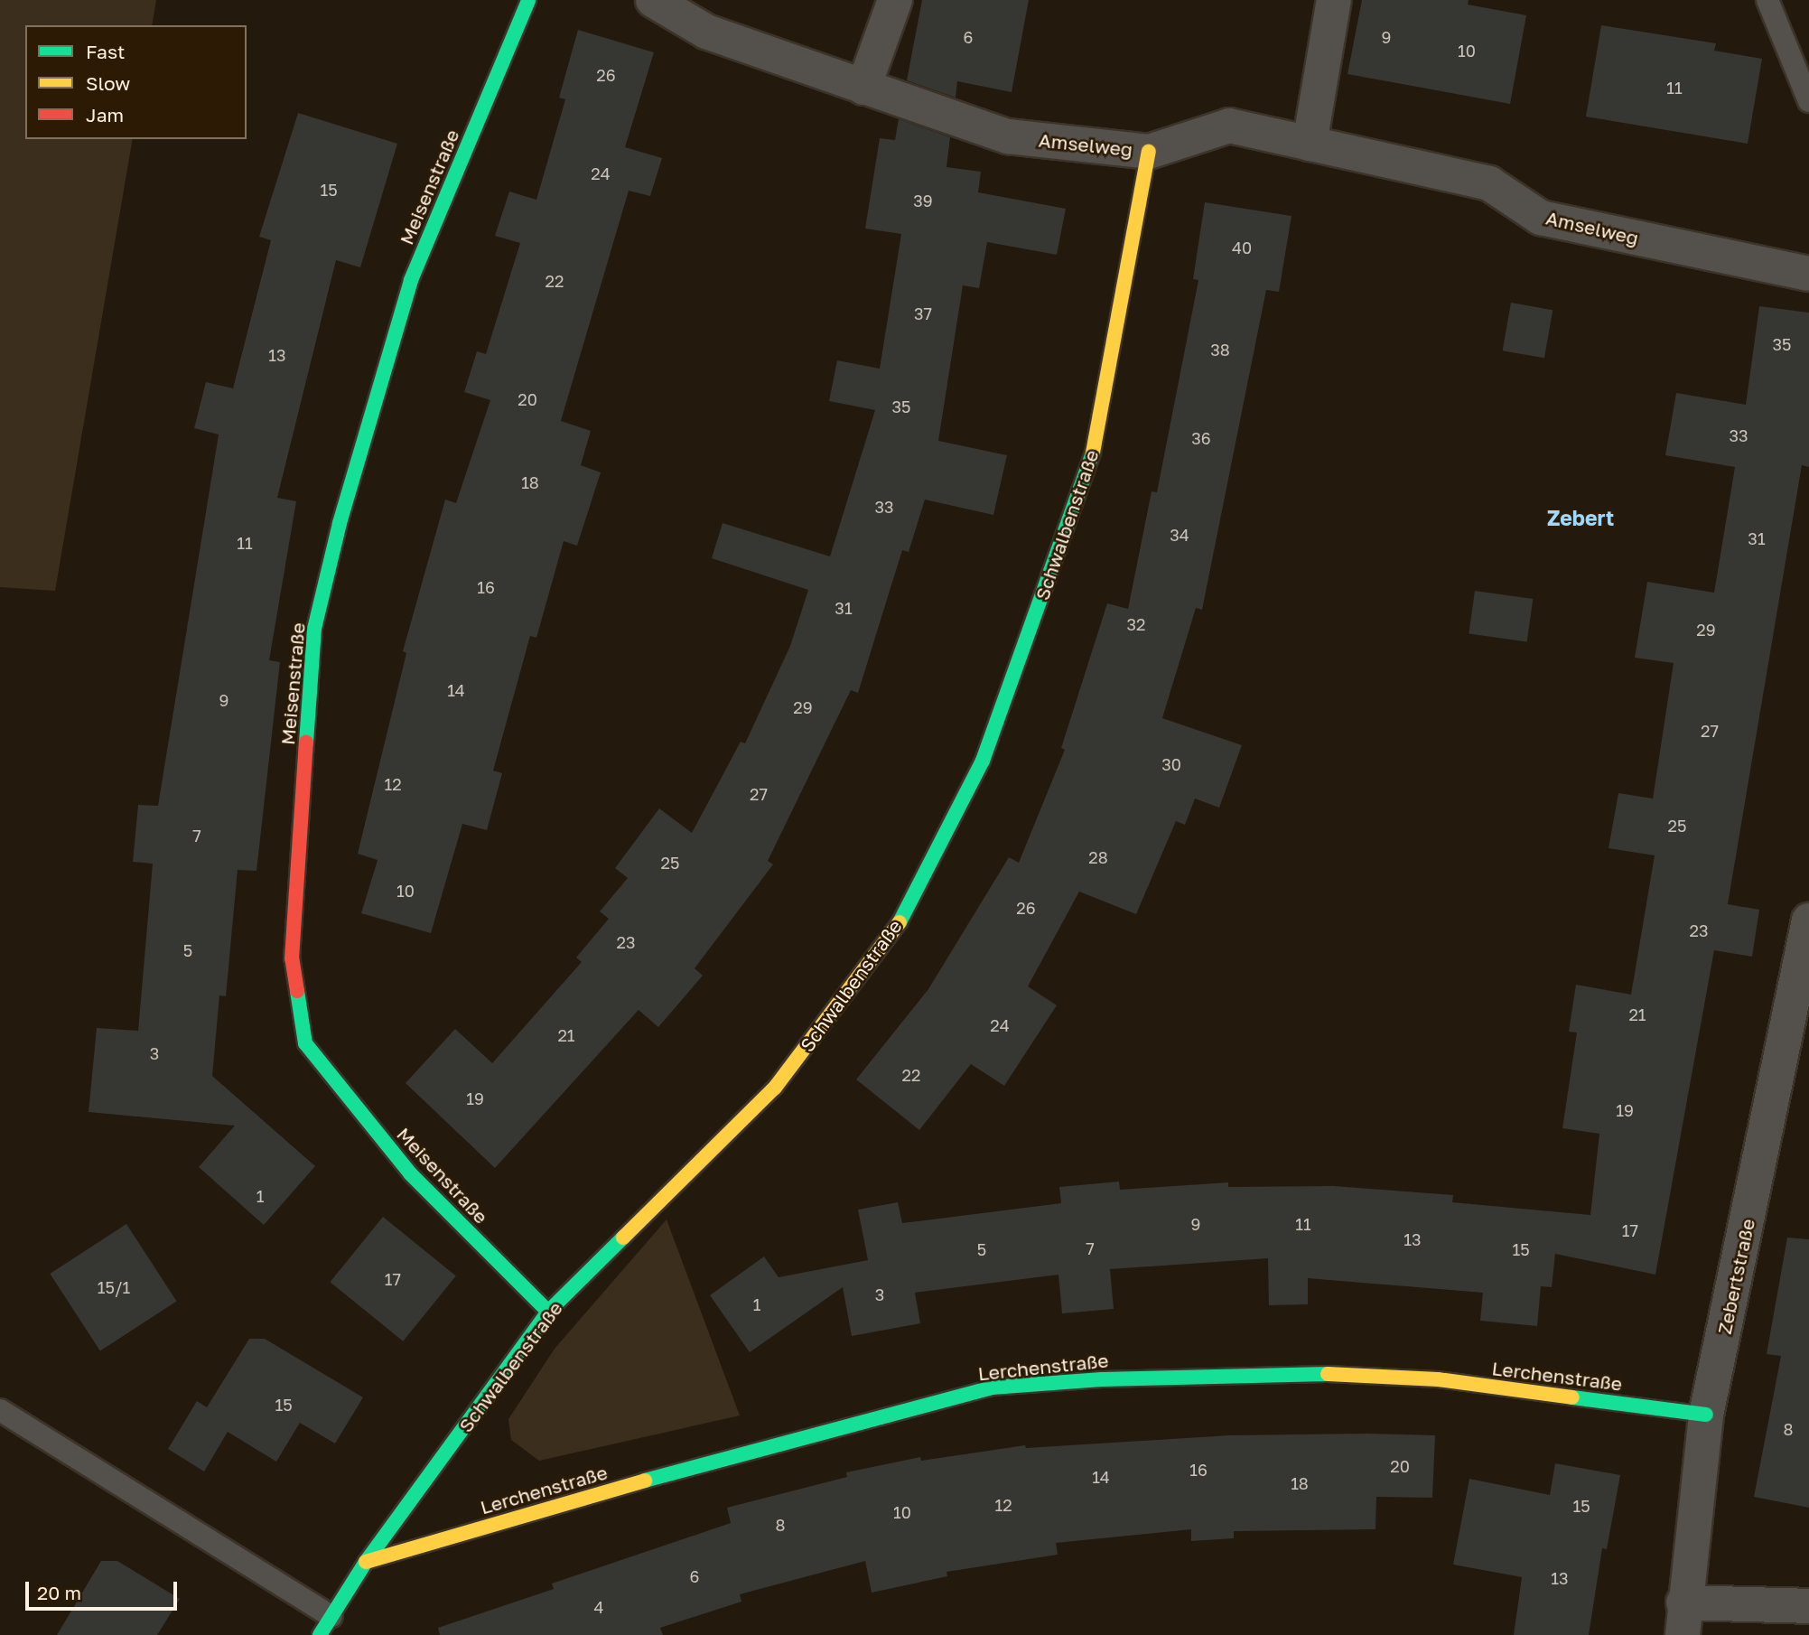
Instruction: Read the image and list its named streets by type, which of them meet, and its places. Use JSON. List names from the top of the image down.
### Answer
{
  "streets": {
    "street": [
      "Amselweg",
      "Meisenstraße",
      "Schwalbenstraße",
      "Zebertstraße",
      "Lerchenstraße"
    ]
  },
  "crossings": [
    ["Amselweg", "Schwalbenstraße"],
    ["Meisenstraße", "Schwalbenstraße"],
    ["Schwalbenstraße", "Lerchenstraße"],
    ["Zebertstraße", "Lerchenstraße"]
  ],
  "districts": ["Zebert"],
  "house_numbers": [
    "6",
    "9",
    "10",
    "26",
    "11",
    "24",
    "15",
    "39",
    "40",
    "22",
    "37",
    "35",
    "38",
    "13",
    "20",
    "35",
    "33",
    "36",
    "18",
    "33",
    "34",
    "31",
    "11",
    "16",
    "31",
    "32",
    "29",
    "14",
    "9",
    "29",
    "27",
    "30",
    "12",
    "27",
    "25",
    "7",
    "28",
    "25",
    "10",
    "26",
    "23",
    "23",
    "5",
    "21",
    "24",
    "21",
    "3",
    "22",
    "19",
    "19",
    "1",
    "9",
    "11",
    "17",
    "13",
    "7",
    "5",
    "15",
    "17",
    "15/1",
    "3",
    "1",
    "15",
    "8",
    "20",
    "16",
    "14",
    "18",
    "12",
    "15",
    "10",
    "8",
    "6",
    "13",
    "4"
  ],
  "legend": ["Fast", "Slow", "Jam"],
  "scale_bar": "20 m"
}
